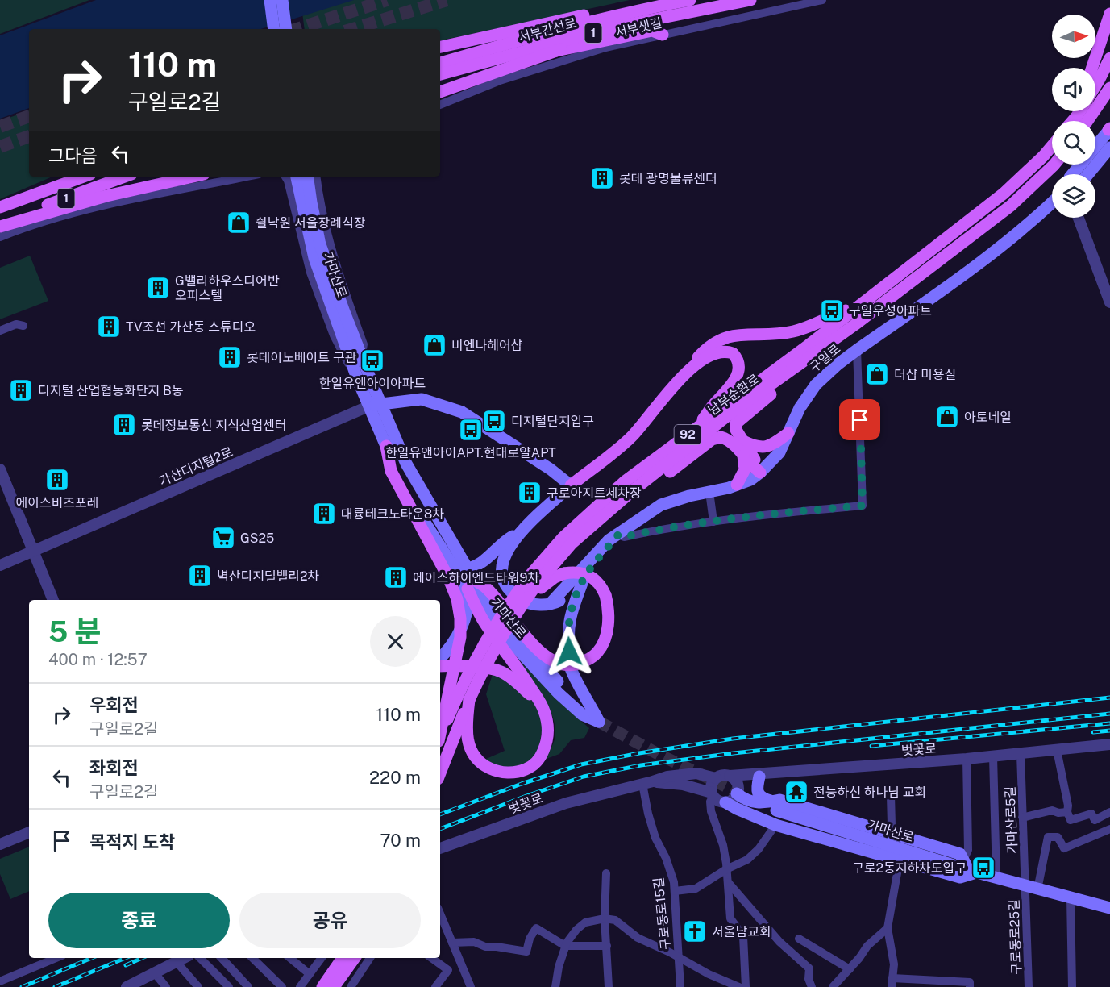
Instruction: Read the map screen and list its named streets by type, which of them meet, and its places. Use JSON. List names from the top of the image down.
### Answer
{
  "streets": {
    "main road": [
      "서부간선로",
      "1",
      "가마산로",
      "구일로",
      "남부순환로",
      "92"
    ],
    "street": [
      "서부샛길",
      "가산디지털2로",
      "벚꽃로",
      "가마산로5길",
      "구로동로15길",
      "구로동로25길"
    ]
  },
  "crossings": [
    ["가마산로", "가산디지털2로"],
    ["가마산로", "가마산로5길"],
    ["가마산로", "구로동로25길"],
    ["벚꽃로", "가마산로5길"],
    ["벚꽃로", "구로동로15길"],
    ["가마산로5길", "구로동로25길"]
  ],
  "places": {
    "building": [
      "롯데 광명물류센터",
      "G밸리하우스디어반 오피스텔",
      "TV조선 가산동 스튜디오",
      "롯데이노베이트 구관",
      "디지털 산업협동화단지 B동",
      "롯데정보통신 지식산업센터",
      "에이스비즈포레",
      "구로아지트세차장",
      "대륭테크노타운8차",
      "벽산디지털밸리2차",
      "에이스하이엔드타워9차"
    ],
    "shop": [
      "쉴낙원 서울장례식장",
      "비엔나헤어샵",
      "더샵 미용실",
      "아토네일"
    ],
    "bus stop": [
      "구일우성아파트",
      "한일유앤아이아파트",
      "디지털단지입구",
      "한일유앤아이APT.현대로얄APT",
      "구로2동지하차도입구"
    ],
    "supermarket": ["GS25"],
    "temple": ["전능하신 하나님 교회"],
    "church": ["서울남교회"]
  },
  "north": "right",
  "page": {
    "turn": ["110 m", "구일로2길"],
    "then": "그다음",
    "heading": ["5 분", "400 m · 12:57"],
    "list": [
      {
        "name": "우회전",
        "note": "구일로2길",
        "value": "110 m"
      },
      {
        "name": "좌회전",
        "note": "구일로2길",
        "value": "220 m"
      },
      {
        "name": "목적지 도착",
        "value": "70 m"
      }
    ],
    "buttons": ["종료", "공유"]
  }
}
